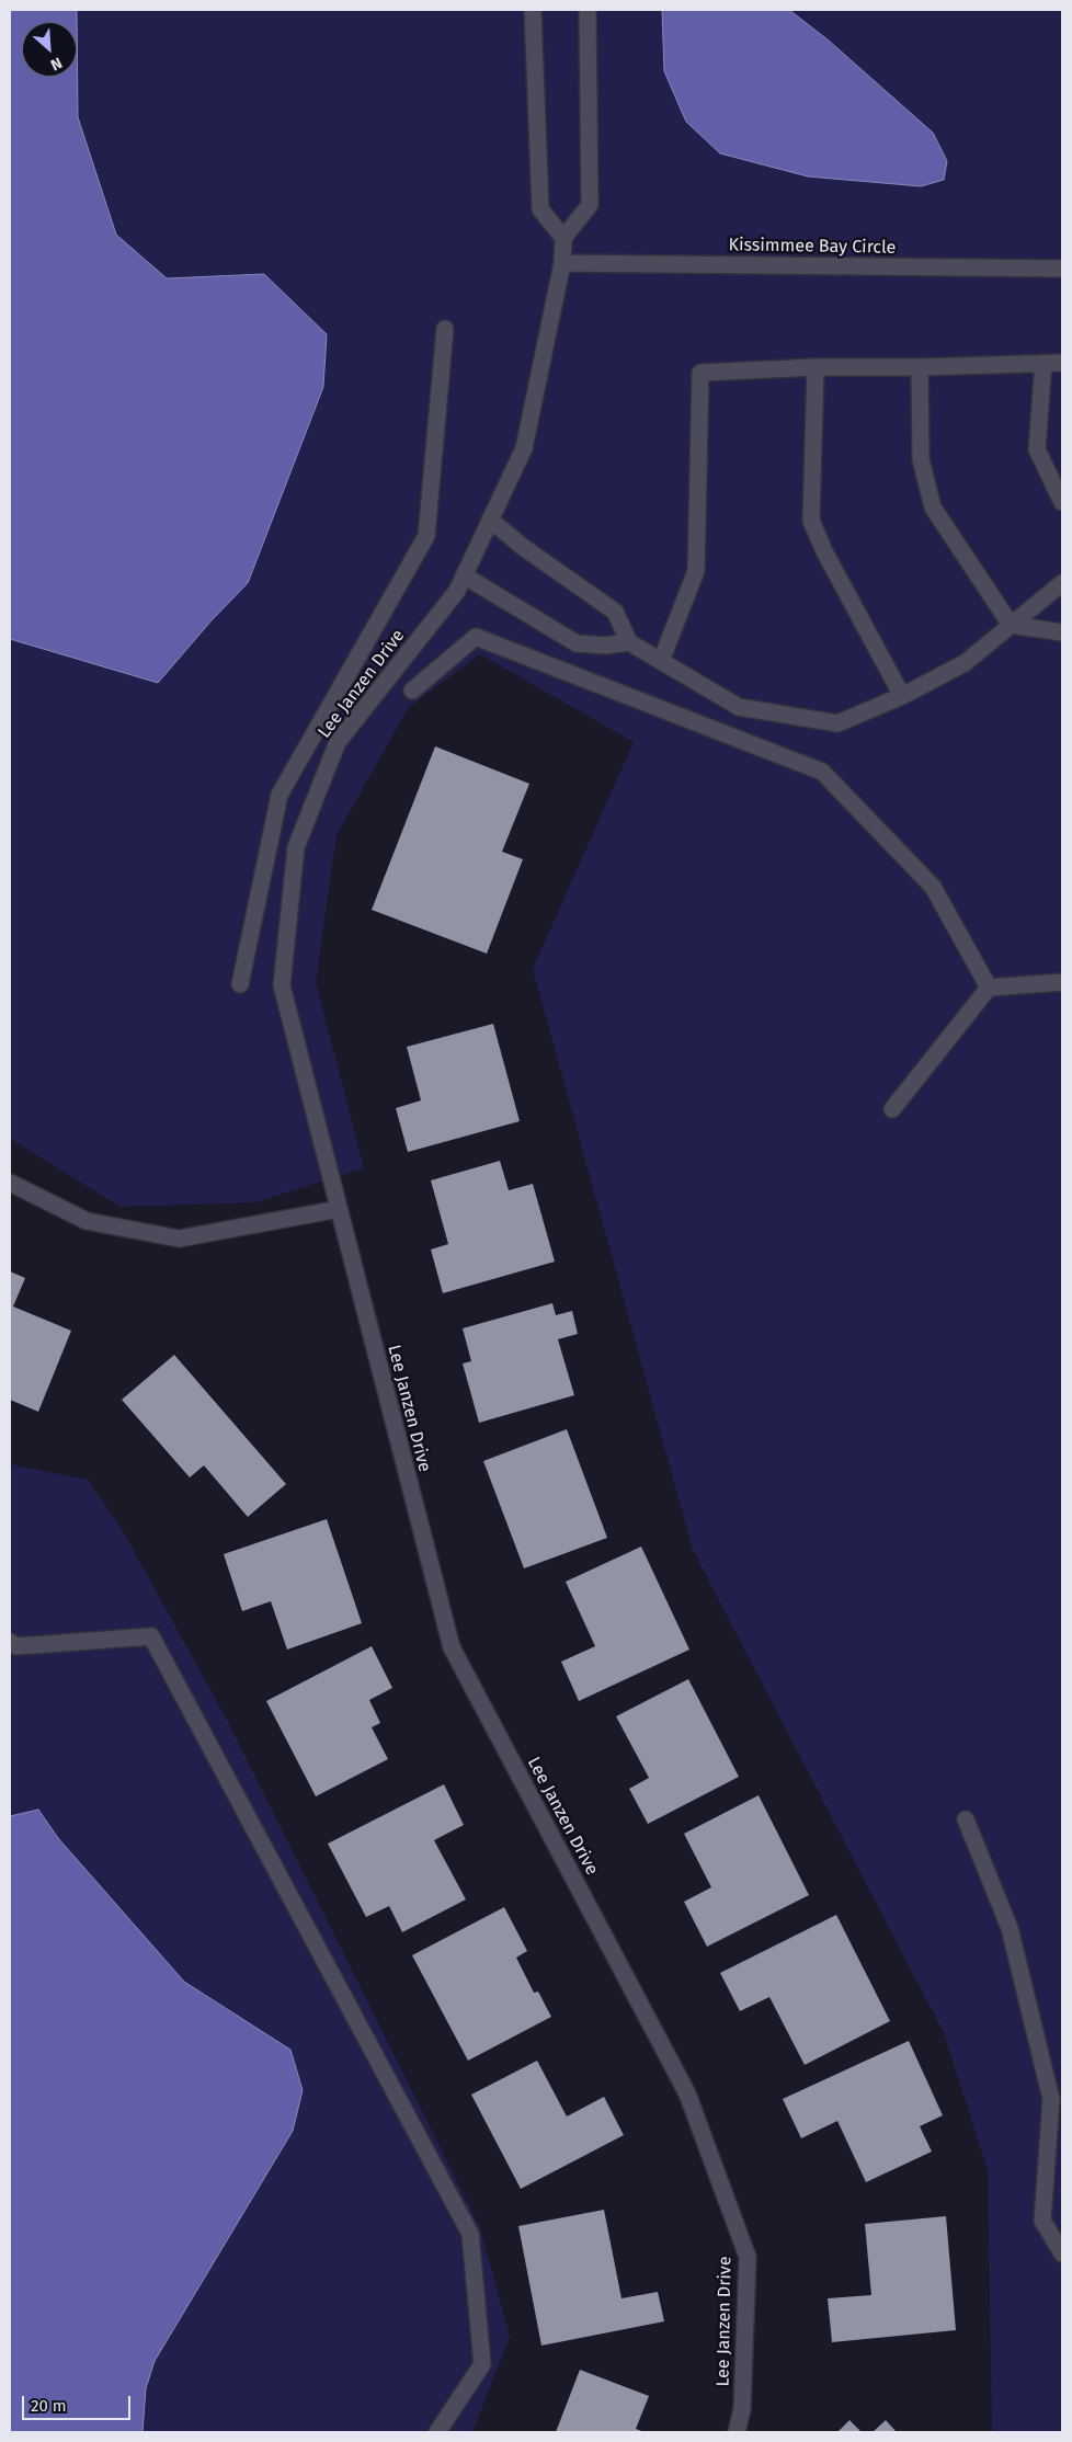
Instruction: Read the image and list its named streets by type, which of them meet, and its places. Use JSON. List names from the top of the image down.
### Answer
{
  "streets": {
    "street": ["Kissimmee Bay Circle", "Lee Janzen Drive"]
  },
  "crossings": [
    ["Kissimmee Bay Circle", "Lee Janzen Drive"]
  ],
  "scale_bar": "20 m",
  "north": "bottom right"
}
